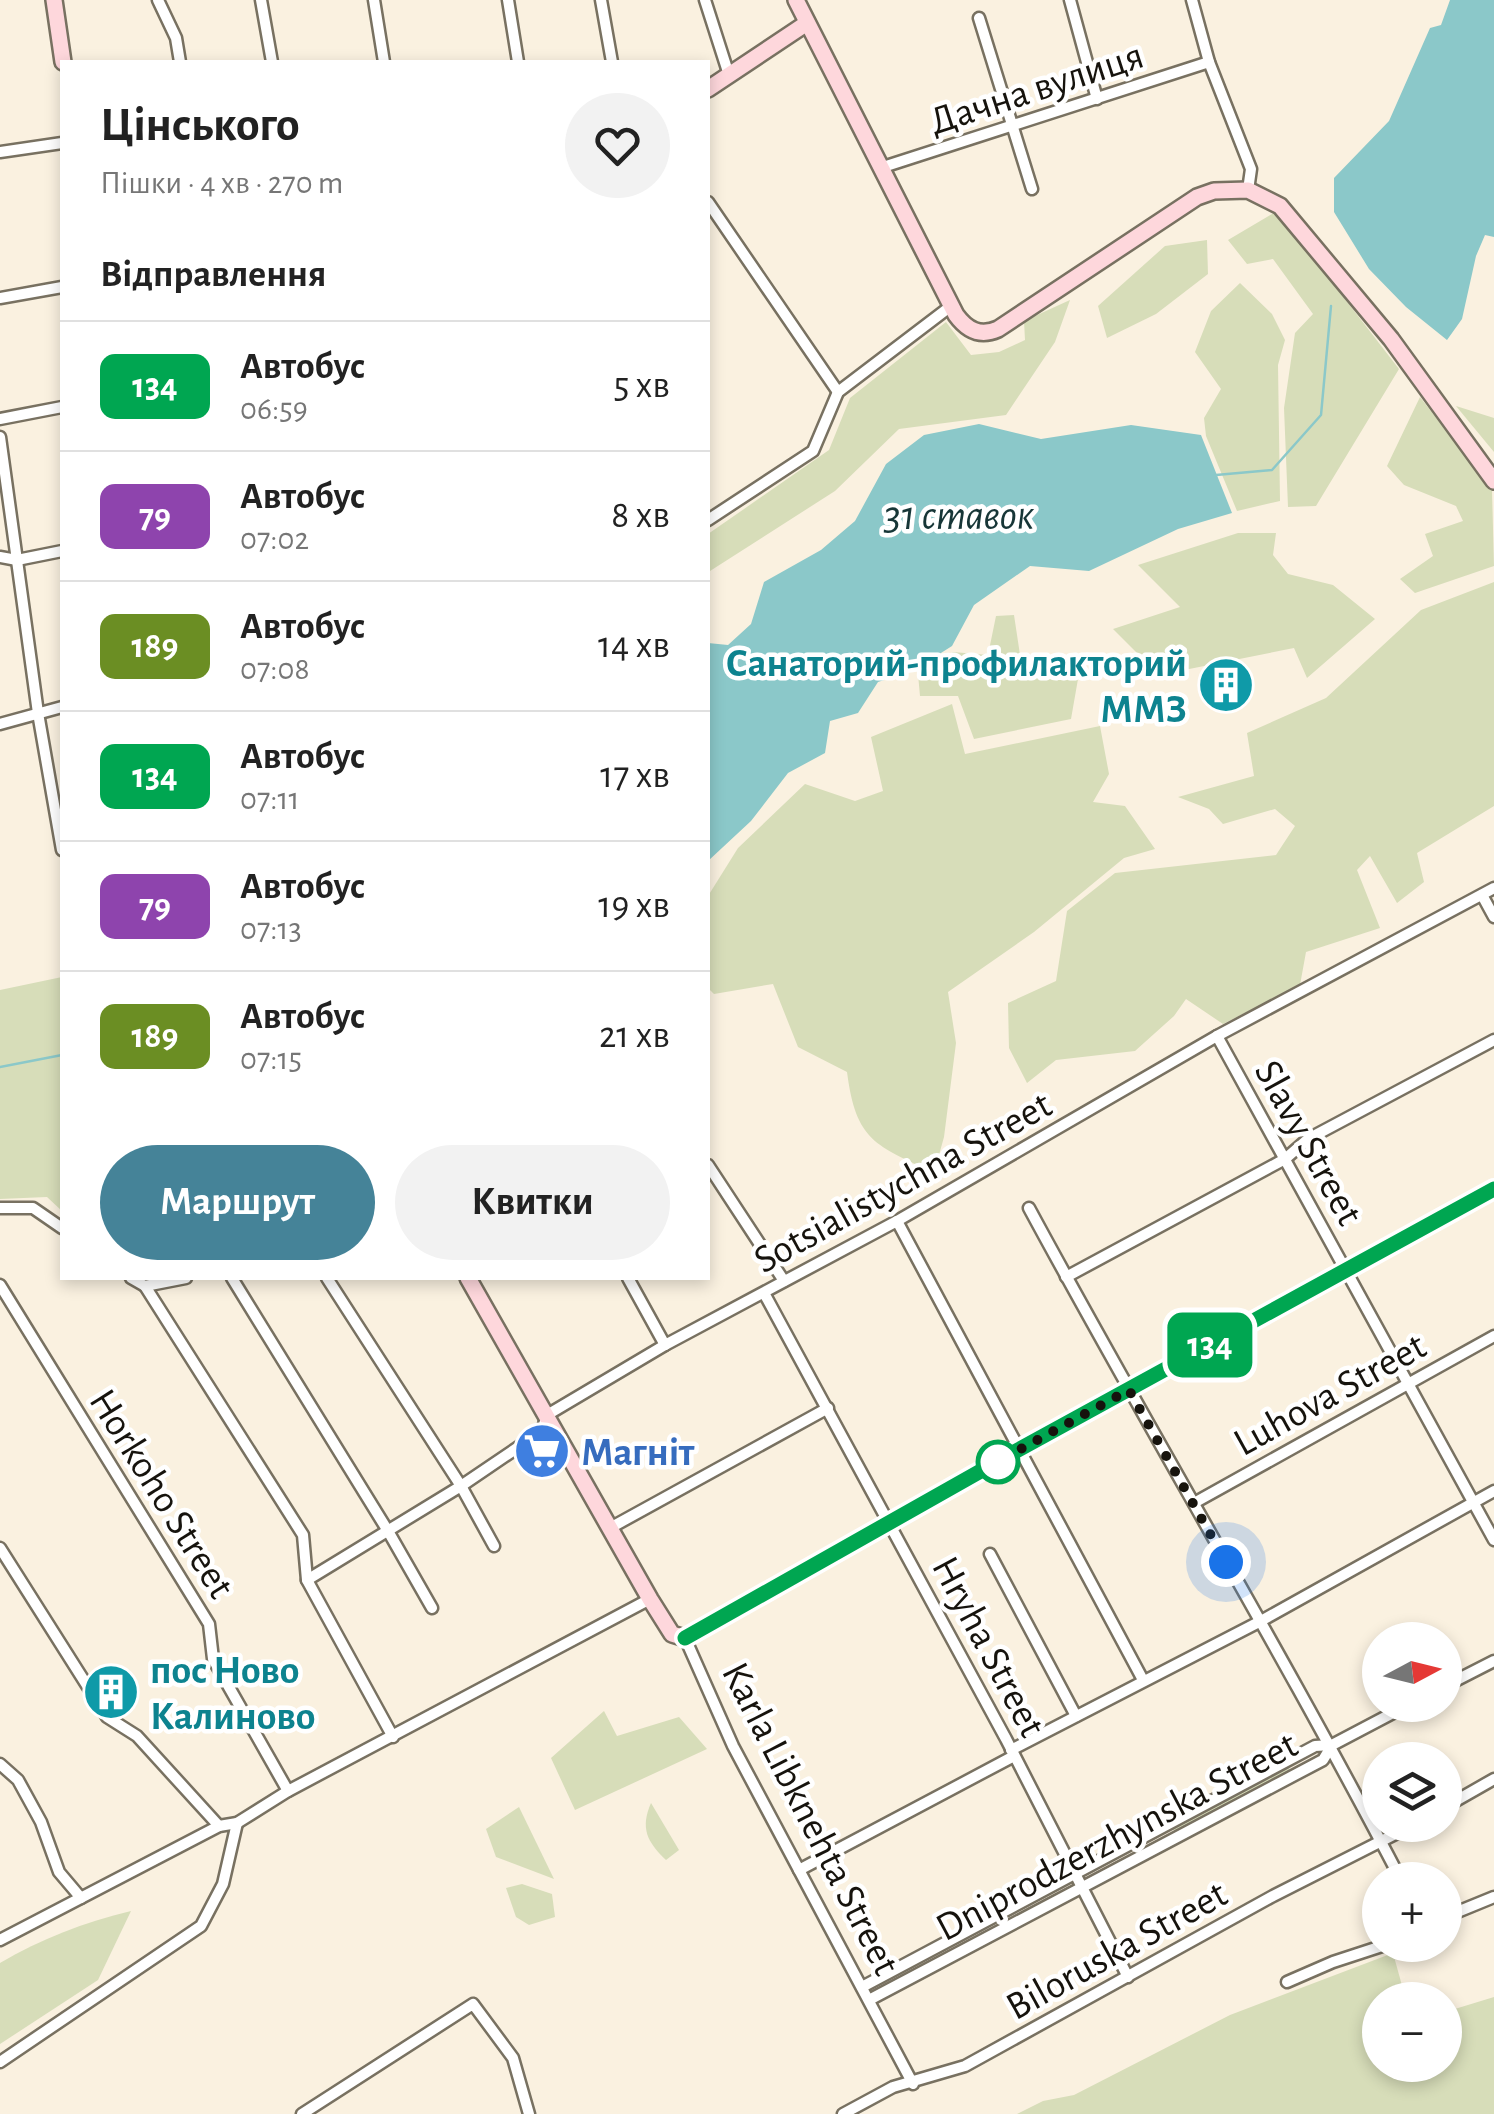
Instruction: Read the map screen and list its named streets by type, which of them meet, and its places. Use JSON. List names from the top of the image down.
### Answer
{
  "streets": {
    "street": [
      "Дачна вулиця",
      "Slavy Street",
      "Sotsialistychna Street",
      "Luhova Street",
      "Horkoho Street",
      "Hryha Street",
      "Karla Libknehta Street",
      "Dniprodzerzhynska Street",
      "Biloruska Street"
    ]
  },
  "crossings": [
    ["Slavy Street", "Sotsialistychna Street"],
    ["Slavy Street", "Luhova Street"],
    ["Sotsialistychna Street", "Hryha Street"],
    ["Sotsialistychna Street", "Karla Libknehta Street"],
    ["Hryha Street", "Dniprodzerzhynska Street"],
    ["Hryha Street", "Biloruska Street"],
    ["Karla Libknehta Street", "Dniprodzerzhynska Street"],
    ["Karla Libknehta Street", "Biloruska Street"]
  ],
  "water": ["31 ставок"],
  "places": {
    "building": ["Санаторий-профилакторий ММЗ", "пос Ново Калиново"],
    "supermarket": ["Магніт"]
  },
  "lines": ["bus line 134"],
  "north": "right",
  "page": {
    "on_map": "134",
    "heading": [
      ["Цінського", "Пішки · 4 хв · 270 m"],
      "Відправлення"
    ],
    "list": [
      {
        "mark": "134",
        "name": "Автобус",
        "note": "06:59",
        "value": "5 хв"
      },
      {
        "mark": "79",
        "name": "Автобус",
        "note": "07:02",
        "value": "8 хв"
      },
      {
        "mark": "189",
        "name": "Автобус",
        "note": "07:08",
        "value": "14 хв"
      },
      {
        "mark": "134",
        "name": "Автобус",
        "note": "07:11",
        "value": "17 хв"
      },
      {
        "mark": "79",
        "name": "Автобус",
        "note": "07:13",
        "value": "19 хв"
      },
      {
        "mark": "189",
        "name": "Автобус",
        "note": "07:15",
        "value": "21 хв"
      }
    ],
    "buttons": ["Маршрут", "Квитки"],
    "map_buttons": ["+", "−"]
  }
}
